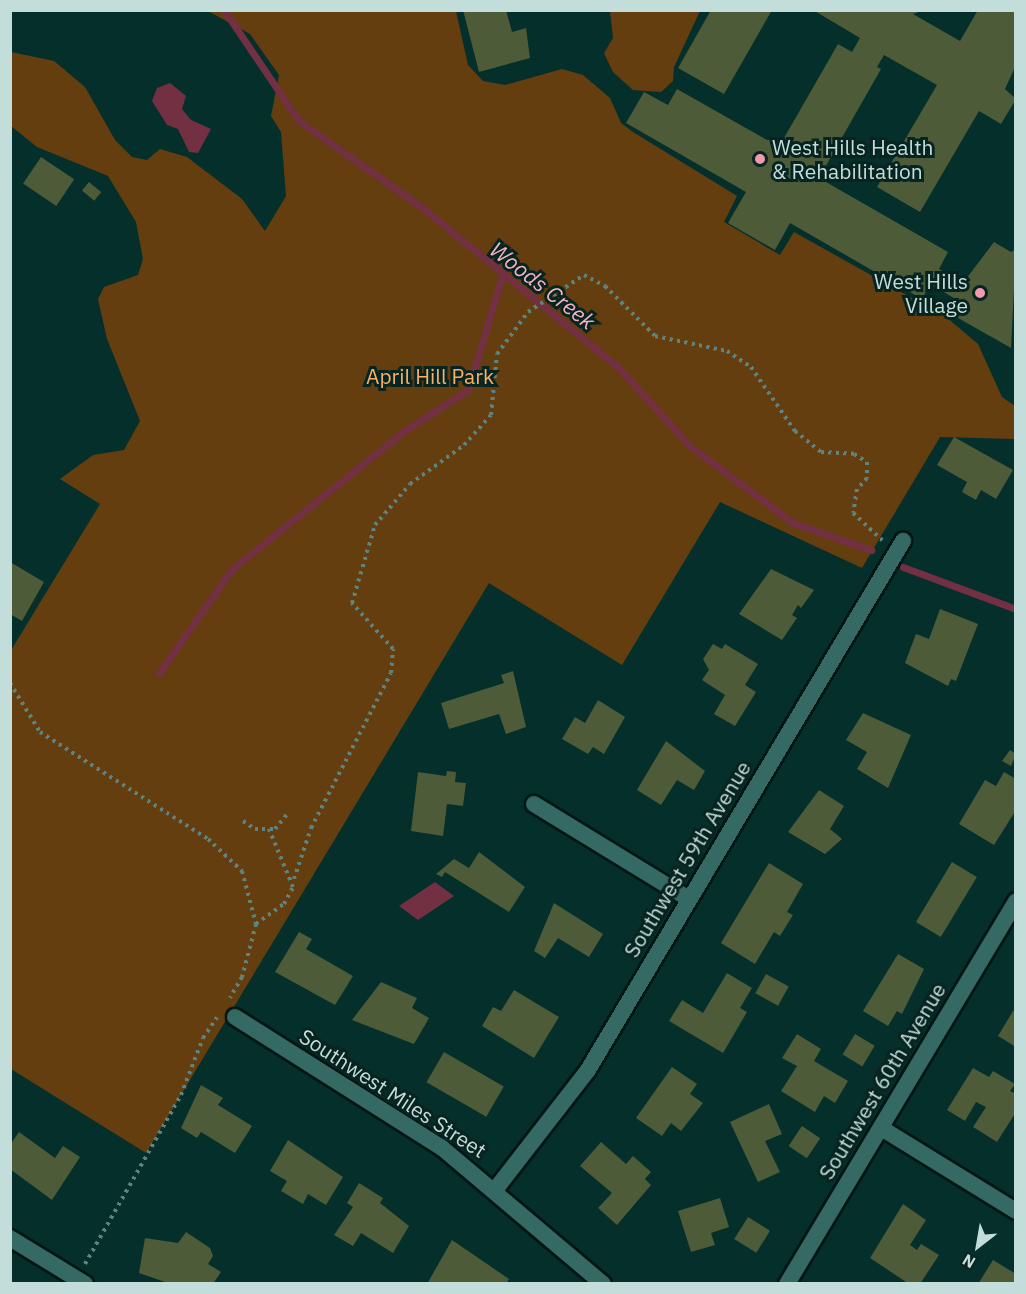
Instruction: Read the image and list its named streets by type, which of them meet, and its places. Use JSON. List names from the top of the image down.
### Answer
{
  "streets": {
    "street": ["Southwest 59th Avenue", "Southwest 60th Avenue", "Southwest Miles Street"]
  },
  "crossings": [
    ["Southwest 59th Avenue", "Southwest Miles Street"]
  ],
  "water": ["Woods Creek"],
  "parks": ["April Hill Park"],
  "places": ["West Hills Health & Rehabilitation", "West Hills Village"],
  "north": "bottom left"
}
